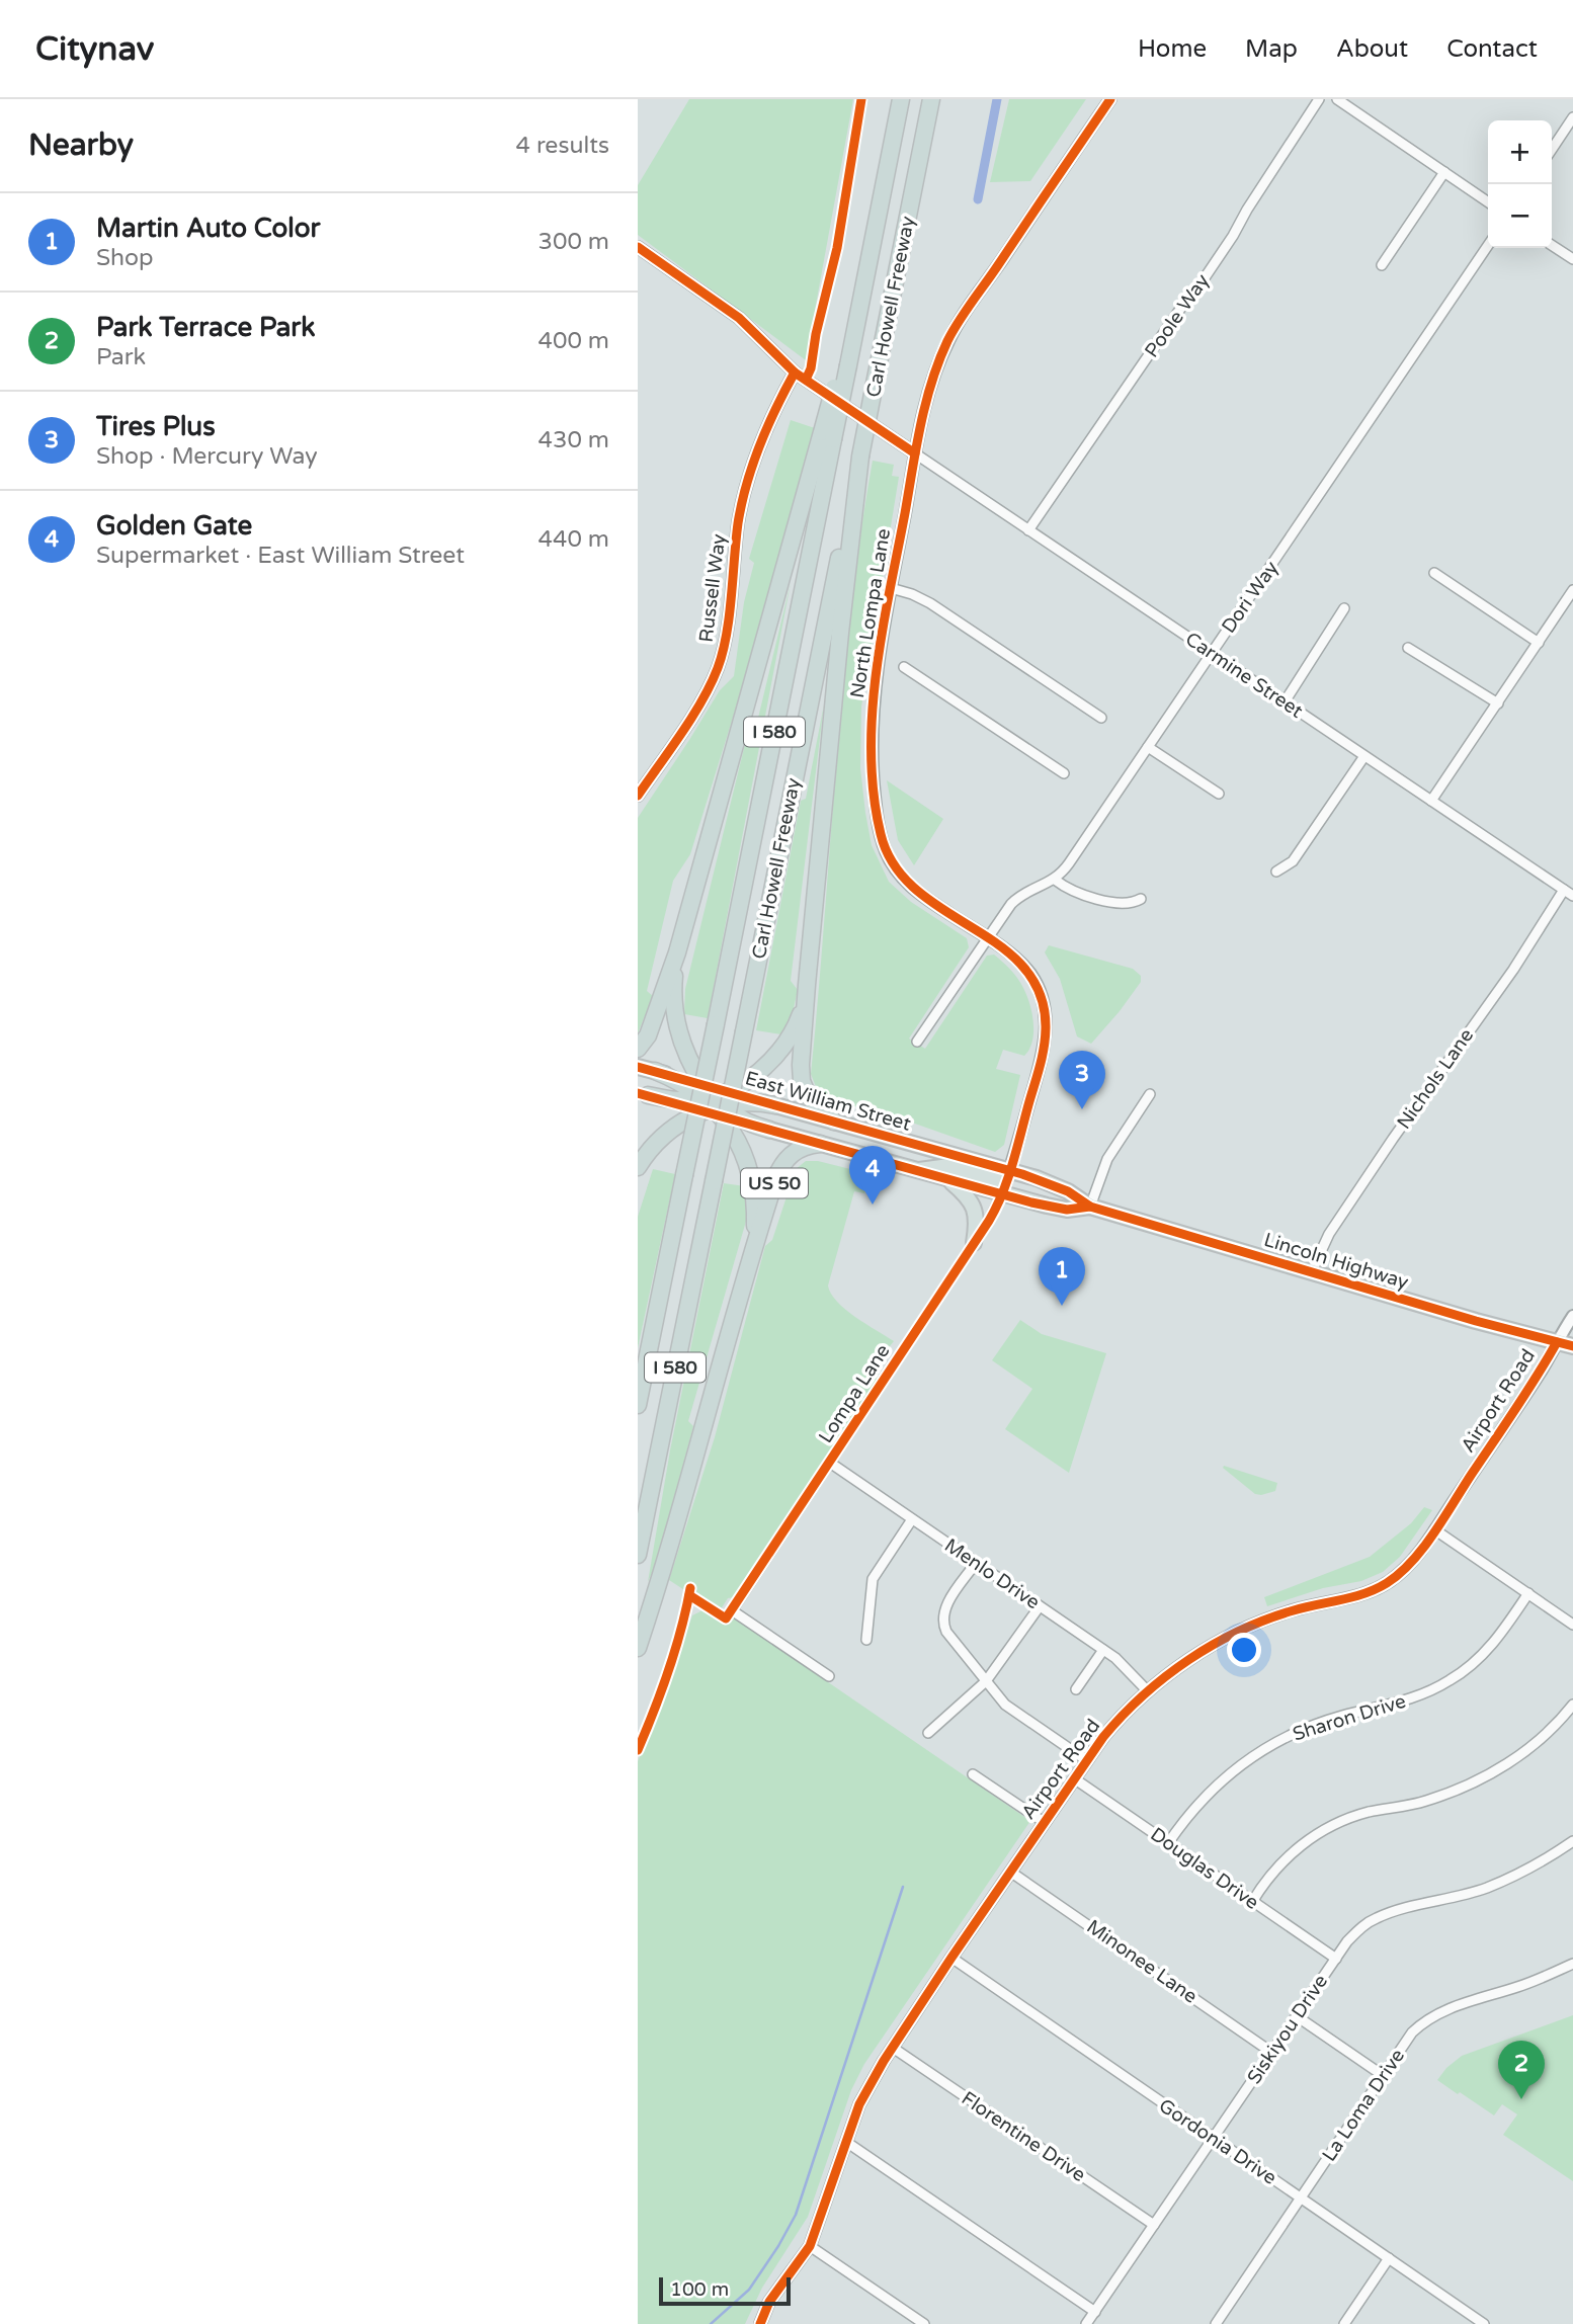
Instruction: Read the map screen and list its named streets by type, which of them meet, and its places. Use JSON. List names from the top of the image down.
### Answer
{
  "streets": {
    "highway": [
      "Carl Howell Freeway",
      "I 580",
      "East William Street",
      "US 50",
      "Lincoln Highway"
    ],
    "street": [
      "Poole Way",
      "Russell Way",
      "Dori Way",
      "North Lompa Lane",
      "Carmine Street",
      "Nichols Lane",
      "Lompa Lane",
      "Airport Road",
      "Menlo Drive",
      "Sharon Drive",
      "Douglas Drive",
      "Minonee Lane",
      "Siskiyou Drive",
      "La Loma Drive",
      "Florentine Drive",
      "Gordonia Drive"
    ]
  },
  "crossings": [
    ["Poole Way", "Carmine Street"],
    ["Dori Way", "North Lompa Lane"],
    ["Dori Way", "Carmine Street"],
    ["North Lompa Lane", "Carmine Street"],
    ["North Lompa Lane", "East William Street"],
    ["North Lompa Lane", "US 50"],
    ["North Lompa Lane", "Lincoln Highway"],
    ["North Lompa Lane", "Lompa Lane"],
    ["Carmine Street", "Nichols Lane"],
    ["Nichols Lane", "Lincoln Highway"],
    ["East William Street", "US 50"],
    ["East William Street", "Lincoln Highway"],
    ["US 50", "Lincoln Highway"],
    ["US 50", "Lompa Lane"],
    ["Lincoln Highway", "Lompa Lane"],
    ["Lincoln Highway", "Airport Road"],
    ["Lompa Lane", "Menlo Drive"],
    ["Airport Road", "Menlo Drive"],
    ["Airport Road", "Douglas Drive"],
    ["Airport Road", "Minonee Lane"],
    ["Airport Road", "Florentine Drive"],
    ["Airport Road", "Gordonia Drive"],
    ["Sharon Drive", "Douglas Drive"],
    ["Douglas Drive", "Siskiyou Drive"],
    ["Minonee Lane", "Siskiyou Drive"],
    ["Siskiyou Drive", "Florentine Drive"],
    ["Siskiyou Drive", "Gordonia Drive"],
    ["La Loma Drive", "Gordonia Drive"]
  ],
  "scale_bar": "100 m",
  "page": {
    "header": "Citynav",
    "nav": [
      "Home",
      "Map",
      "About",
      "Contact"
    ],
    "heading": ["Nearby", "4 results"],
    "map_buttons": ["+", "−"],
    "list": [
      {
        "mark": "1",
        "name": "Martin Auto Color",
        "note": "Shop",
        "value": "300 m"
      },
      {
        "mark": "2",
        "name": "Park Terrace Park",
        "note": "Park",
        "value": "400 m"
      },
      {
        "mark": "3",
        "name": "Tires Plus",
        "note": "Shop · Mercury Way",
        "value": "430 m"
      },
      {
        "mark": "4",
        "name": "Golden Gate",
        "note": "Supermarket · East William Street",
        "value": "440 m"
      }
    ],
    "pins": [
      "3",
      "4",
      "1",
      "2"
    ],
    "scale": "100 m"
  }
}
